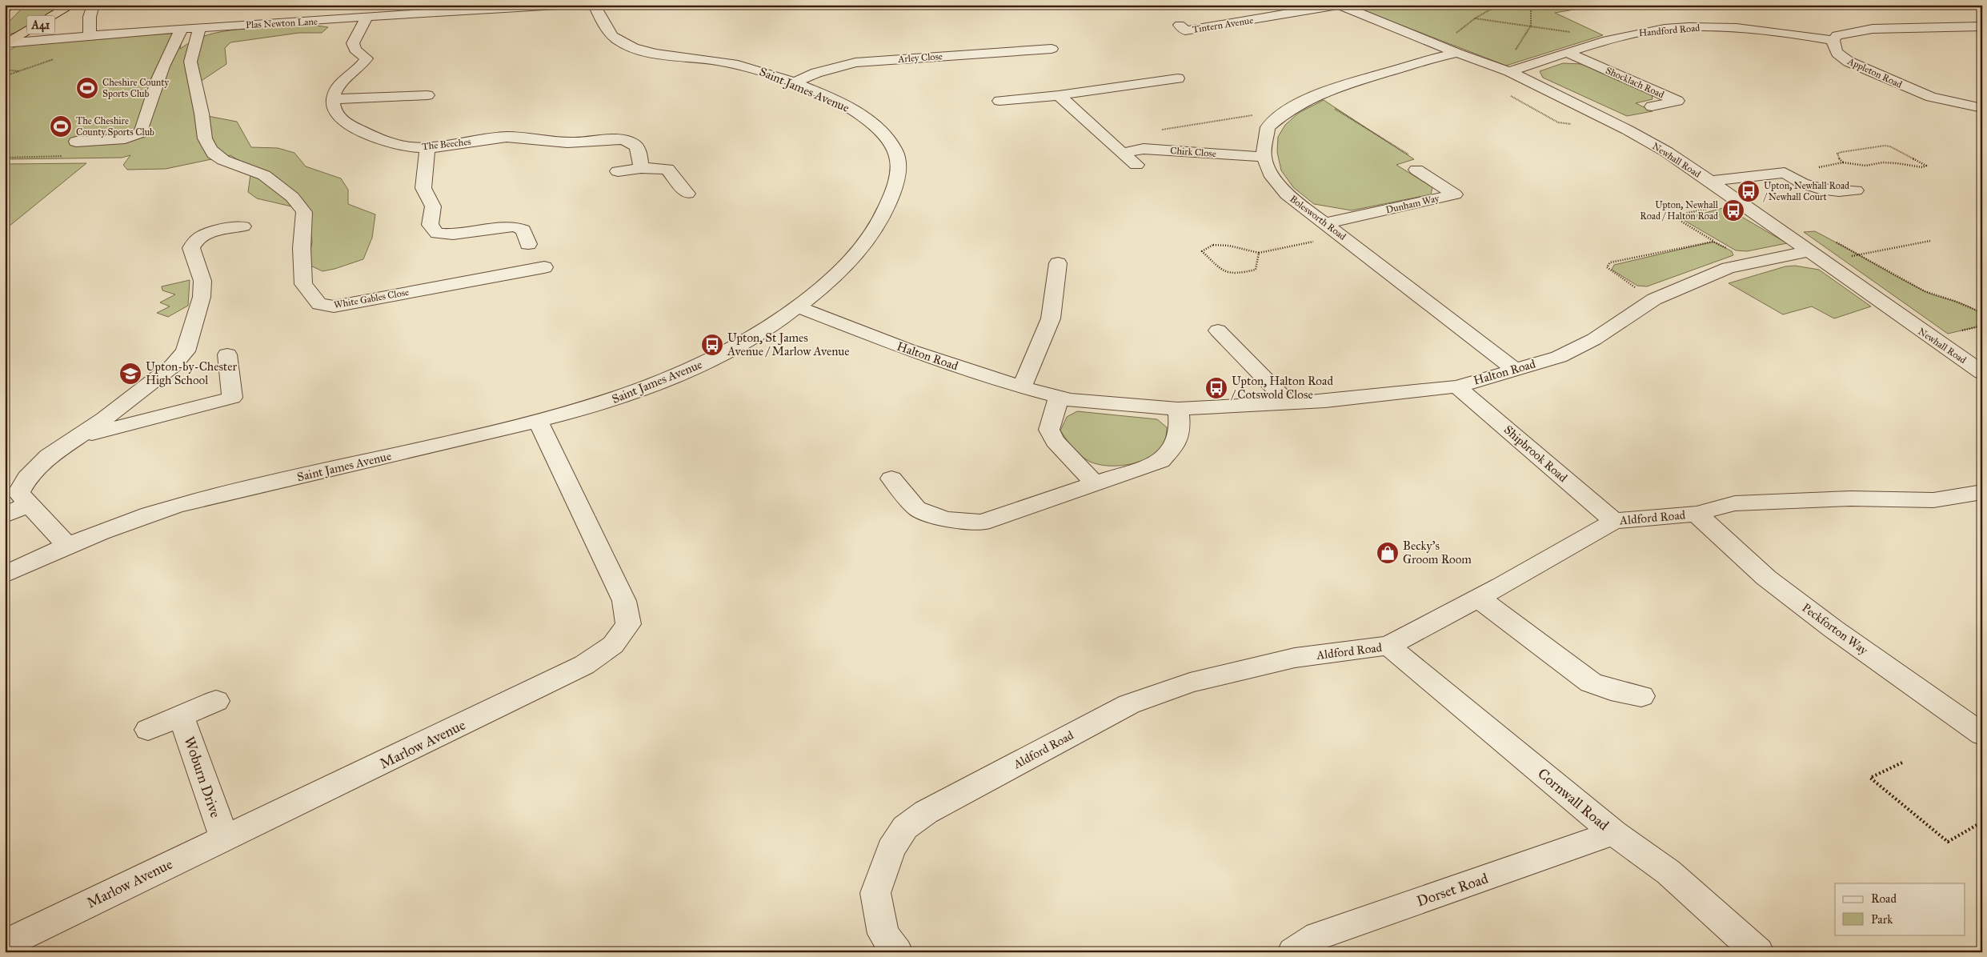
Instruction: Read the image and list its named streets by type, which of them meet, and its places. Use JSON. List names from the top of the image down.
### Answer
{
  "streets": {
    "highway": ["A41"],
    "street": [
      "Plas Newton Lane",
      "Tintern Avenue",
      "Handford Road",
      "Arley Close",
      "Appleton Road",
      "Shocklach Road",
      "Saint James Avenue",
      "The Beeches",
      "Chirk Close",
      "Newhall Road",
      "Dunham Way",
      "Bolesworth Road",
      "White Gables Close",
      "Halton Road",
      "Shipbrook Road",
      "Aldford Road",
      "Peckforton Way",
      "Marlow Avenue",
      "Woburn Drive",
      "Cornwall Road",
      "Dorset Road"
    ]
  },
  "crossings": [
    ["Plas Newton Lane", "A41"],
    ["Plas Newton Lane", "White Gables Close"],
    ["Tintern Avenue", "Newhall Road"],
    ["Handford Road", "Appleton Road"],
    ["Handford Road", "Shocklach Road"],
    ["Handford Road", "Newhall Road"],
    ["Arley Close", "Saint James Avenue"],
    ["Saint James Avenue", "Halton Road"],
    ["Saint James Avenue", "Marlow Avenue"],
    ["Chirk Close", "Bolesworth Road"],
    ["Newhall Road", "Halton Road"],
    ["Dunham Way", "Bolesworth Road"],
    ["Bolesworth Road", "Halton Road"],
    ["Halton Road", "Shipbrook Road"],
    ["Shipbrook Road", "Aldford Road"],
    ["Aldford Road", "Peckforton Way"],
    ["Aldford Road", "Cornwall Road"],
    ["Marlow Avenue", "Woburn Drive"],
    ["Cornwall Road", "Dorset Road"]
  ],
  "places": {
    "sports": ["Cheshire County Sports Club", "The Cheshire County Sports Club"],
    "bus stop": [
      "Upton, Newhall Road / Newhall Court",
      "Upton, Newhall Road / Halton Road",
      "Upton, St James Avenue / Marlow Avenue",
      "Upton, Halton Road / Cotswold Close"
    ],
    "school or university": ["Upton-by-Chester High School"],
    "shop": ["Becky’s Groom Room"]
  },
  "legend": ["Road", "Park"]
}
